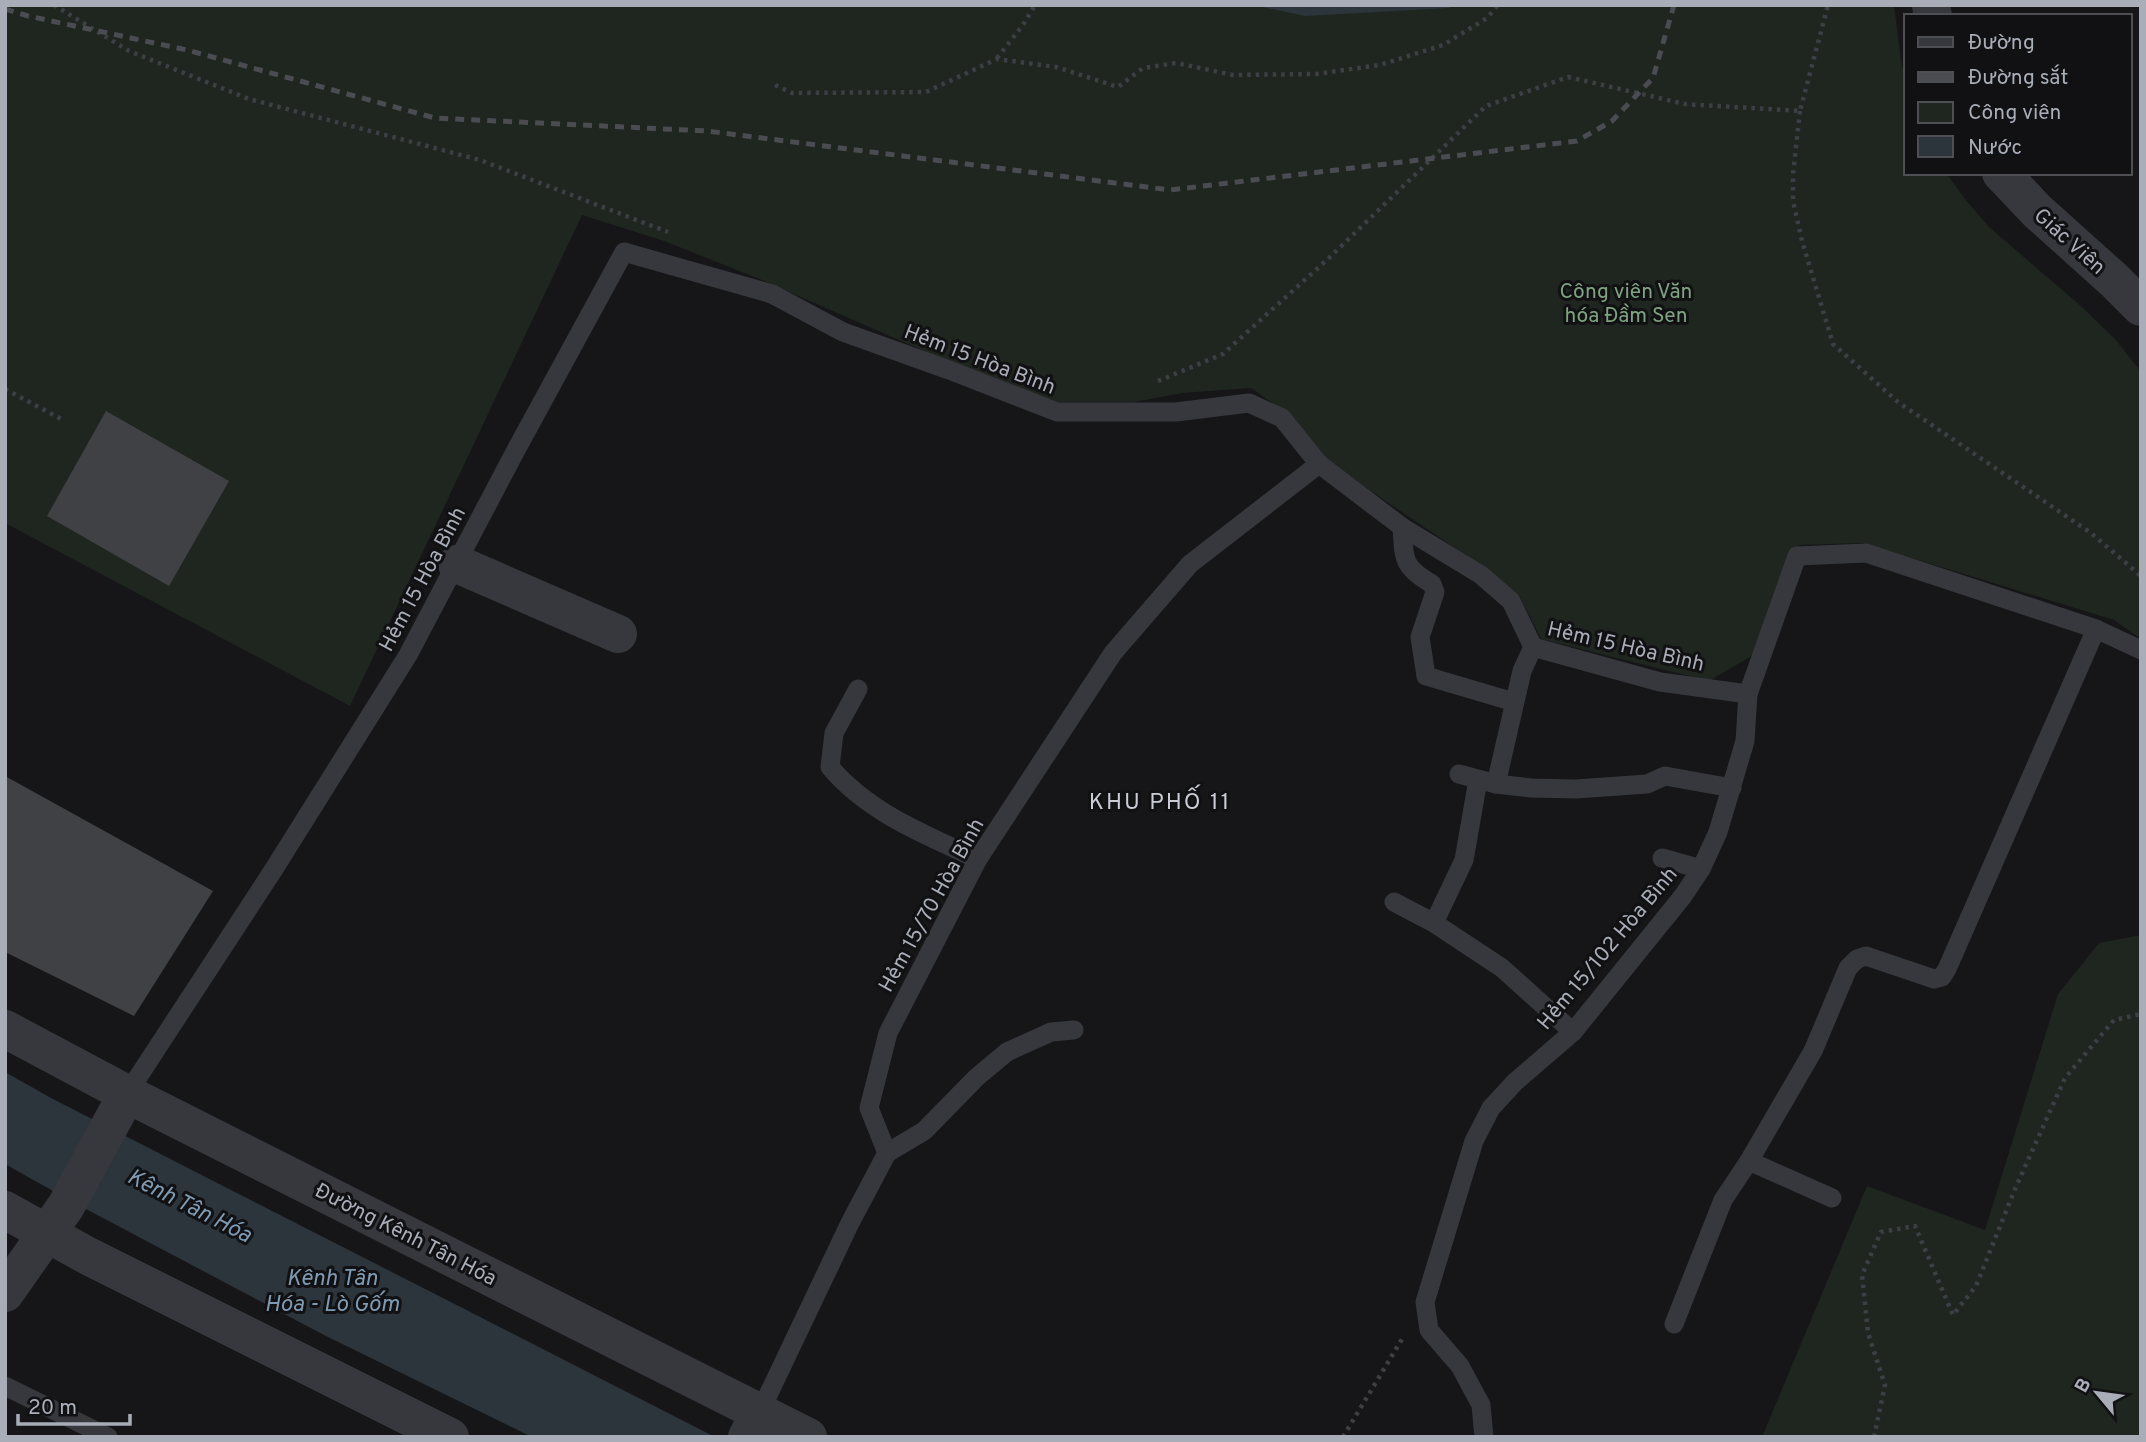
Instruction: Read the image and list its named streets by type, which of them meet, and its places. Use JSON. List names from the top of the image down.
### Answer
{
  "streets": {
    "street": ["Giác Viên", "Đường Kênh Tân Hóa"],
    "lane": ["Hẻm 15 Hòa Bình", "Hẻm 15/70 Hòa Bình", "Hẻm 15/102 Hòa Bình"]
  },
  "crossings": [
    ["Hẻm 15 Hòa Bình", "Hẻm 15/70 Hòa Bình"],
    ["Hẻm 15 Hòa Bình", "Hẻm 15/102 Hòa Bình"],
    ["Hẻm 15 Hòa Bình", "Đường Kênh Tân Hóa"]
  ],
  "districts": ["KHU PHỐ 11"],
  "water": ["Kênh Tân Hóa", "Kênh Tân Hóa - Lò Gốm"],
  "parks": ["Công viên Văn hóa Đầm Sen"],
  "legend": [
    "Đường",
    "Đường sắt",
    "Công viên",
    "Nước"
  ],
  "scale_bar": "20 m",
  "north": "top left"
}
